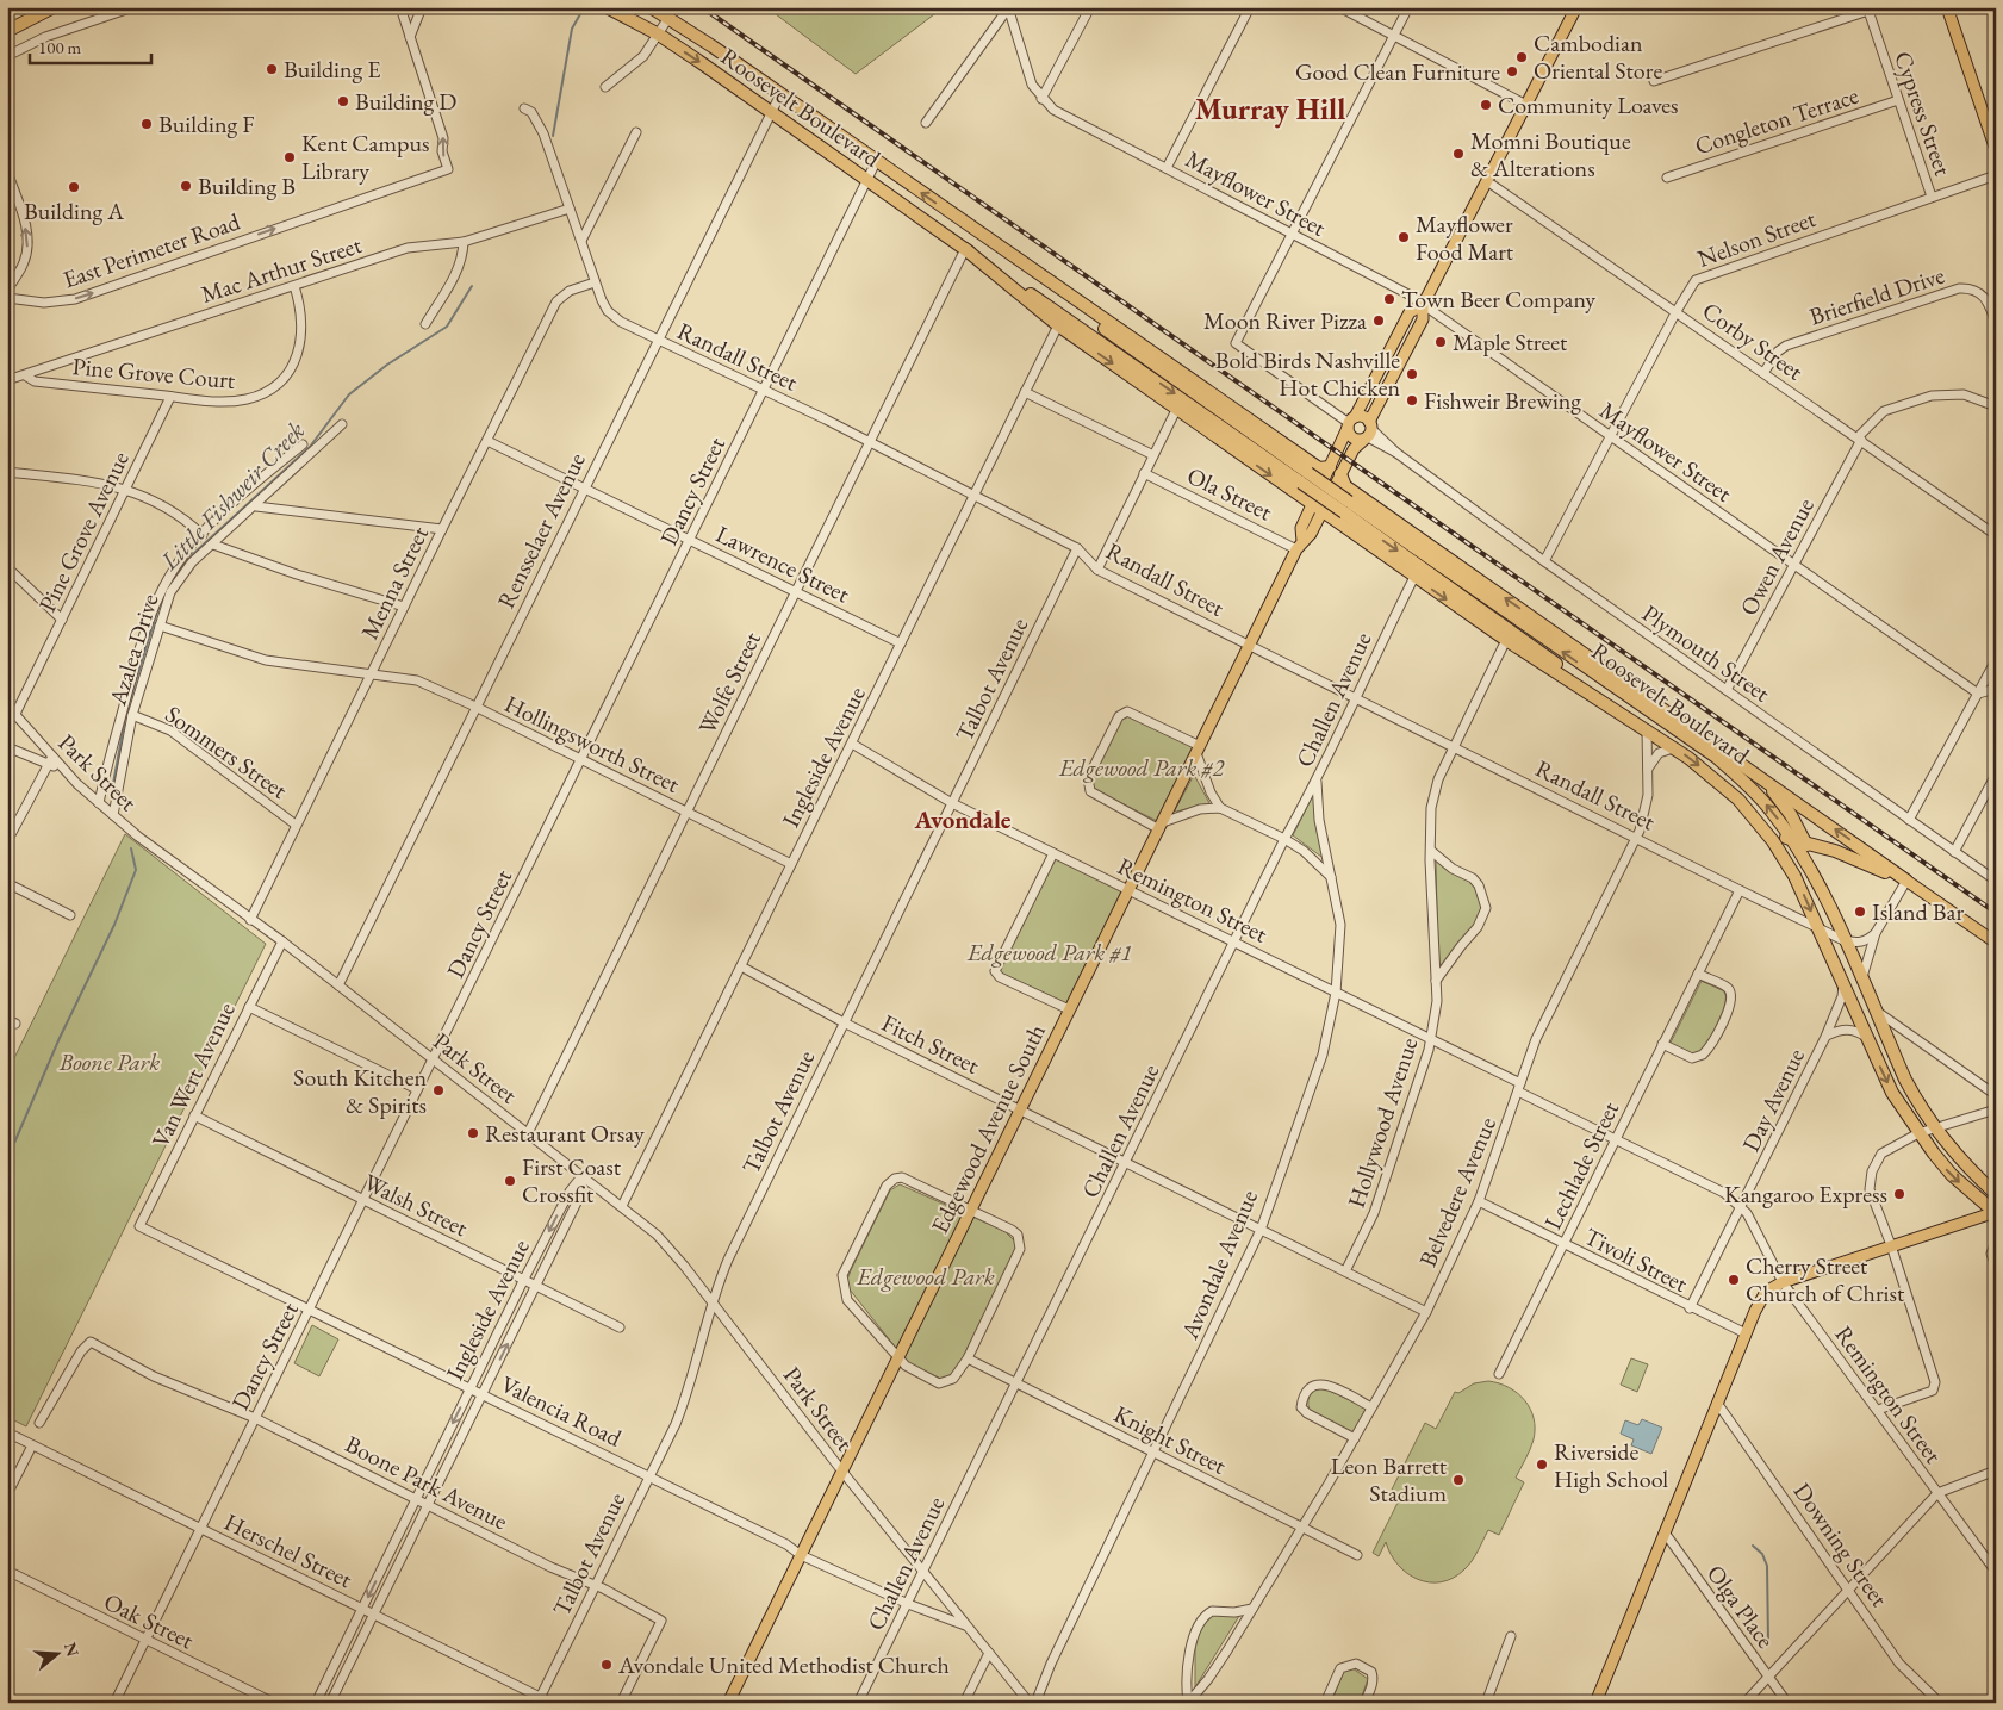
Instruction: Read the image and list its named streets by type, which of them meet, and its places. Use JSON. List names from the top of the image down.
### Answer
{
  "streets": {
    "highway": ["Roosevelt Boulevard"],
    "main road": ["Edgewood Avenue South"],
    "street": [
      "Cypress Street",
      "Congleton Terrace",
      "Mayflower Street",
      "Nelson Street",
      "East Perimeter Road",
      "Mac Arthur Street",
      "Brierfield Drive",
      "Corby Street",
      "Randall Street",
      "Pine Grove Court",
      "Dancy Street",
      "Ola Street",
      "Rensselaer Avenue",
      "Pine Grove Avenue",
      "Owen Avenue",
      "Lawrence Street",
      "Menna Street",
      "Azalea Drive",
      "Plymouth Street",
      "Talbot Avenue",
      "Wolfe Street",
      "Challen Avenue",
      "Hollingsworth Street",
      "Sommers Street",
      "Ingleside Avenue",
      "Park Street",
      "Remington Street",
      "Fitch Street",
      "Van Wert Avenue",
      "Day Avenue",
      "Hollywood Avenue",
      "Lechlade Street",
      "Belvedere Avenue",
      "Walsh Street",
      "Tivoli Street",
      "Avondale Avenue",
      "Valencia Road",
      "Knight Street",
      "Boone Park Avenue",
      "Downing Street",
      "Herschel Street",
      "Olga Place",
      "Oak Street"
    ]
  },
  "crossings": [
    ["Roosevelt Boulevard", "Randall Street"],
    ["Roosevelt Boulevard", "Dancy Street"],
    ["Roosevelt Boulevard", "Rensselaer Avenue"],
    ["Roosevelt Boulevard", "Wolfe Street"],
    ["Roosevelt Boulevard", "Day Avenue"],
    ["Roosevelt Boulevard", "Belvedere Avenue"],
    ["Cypress Street", "Congleton Terrace"],
    ["Cypress Street", "Nelson Street"],
    ["Mayflower Street", "Nelson Street"],
    ["Mayflower Street", "Owen Avenue"],
    ["Nelson Street", "Corby Street"],
    ["Nelson Street", "Plymouth Street"],
    ["Mac Arthur Street", "Randall Street"],
    ["Mac Arthur Street", "Pine Grove Court"],
    ["Brierfield Drive", "Corby Street"],
    ["Corby Street", "Owen Avenue"],
    ["Randall Street", "Dancy Street"],
    ["Randall Street", "Rensselaer Avenue"],
    ["Randall Street", "Menna Street"],
    ["Randall Street", "Talbot Avenue"],
    ["Randall Street", "Wolfe Street"],
    ["Randall Street", "Challen Avenue"],
    ["Randall Street", "Ingleside Avenue"],
    ["Randall Street", "Hollywood Avenue"],
    ["Randall Street", "Lechlade Street"],
    ["Randall Street", "Belvedere Avenue"],
    ["Pine Grove Court", "Pine Grove Avenue"],
    ["Dancy Street", "Lawrence Street"],
    ["Dancy Street", "Hollingsworth Street"],
    ["Dancy Street", "Park Street"],
    ["Dancy Street", "Walsh Street"],
    ["Dancy Street", "Valencia Road"],
    ["Dancy Street", "Boone Park Avenue"],
    ["Dancy Street", "Herschel Street"],
    ["Dancy Street", "Oak Street"],
    ["Rensselaer Avenue", "Lawrence Street"],
    ["Rensselaer Avenue", "Hollingsworth Street"],
    ["Rensselaer Avenue", "Park Street"],
    ["Pine Grove Avenue", "Park Street"],
    ["Owen Avenue", "Plymouth Street"],
    ["Lawrence Street", "Menna Street"],
    ["Lawrence Street", "Wolfe Street"],
    ["Lawrence Street", "Ingleside Avenue"],
    ["Menna Street", "Hollingsworth Street"],
    ["Menna Street", "Sommers Street"],
    ["Menna Street", "Park Street"],
    ["Azalea Drive", "Hollingsworth Street"],
    ["Azalea Drive", "Sommers Street"],
    ["Azalea Drive", "Park Street"],
    ["Talbot Avenue", "Park Street"],
    ["Talbot Avenue", "Remington Street"],
    ["Talbot Avenue", "Fitch Street"],
    ["Talbot Avenue", "Valencia Road"],
    ["Talbot Avenue", "Boone Park Avenue"],
    ["Talbot Avenue", "Herschel Street"],
    ["Wolfe Street", "Hollingsworth Street"],
    ["Wolfe Street", "Park Street"],
    ["Challen Avenue", "Park Street"],
    ["Challen Avenue", "Remington Street"],
    ["Challen Avenue", "Fitch Street"],
    ["Challen Avenue", "Avondale Avenue"],
    ["Challen Avenue", "Valencia Road"],
    ["Challen Avenue", "Knight Street"],
    ["Hollingsworth Street", "Ingleside Avenue"],
    ["Ingleside Avenue", "Park Street"],
    ["Ingleside Avenue", "Remington Street"],
    ["Ingleside Avenue", "Fitch Street"],
    ["Ingleside Avenue", "Walsh Street"],
    ["Ingleside Avenue", "Valencia Road"],
    ["Ingleside Avenue", "Boone Park Avenue"],
    ["Ingleside Avenue", "Herschel Street"],
    ["Park Street", "Van Wert Avenue"],
    ["Park Street", "Edgewood Avenue South"],
    ["Park Street", "Valencia Road"],
    ["Remington Street", "Day Avenue"],
    ["Remington Street", "Hollywood Avenue"],
    ["Remington Street", "Edgewood Avenue South"],
    ["Remington Street", "Lechlade Street"],
    ["Remington Street", "Belvedere Avenue"],
    ["Remington Street", "Avondale Avenue"],
    ["Fitch Street", "Hollywood Avenue"],
    ["Fitch Street", "Edgewood Avenue South"],
    ["Fitch Street", "Belvedere Avenue"],
    ["Fitch Street", "Avondale Avenue"],
    ["Van Wert Avenue", "Walsh Street"],
    ["Van Wert Avenue", "Valencia Road"],
    ["Day Avenue", "Tivoli Street"],
    ["Edgewood Avenue South", "Valencia Road"],
    ["Lechlade Street", "Tivoli Street"],
    ["Belvedere Avenue", "Tivoli Street"],
    ["Belvedere Avenue", "Knight Street"],
    ["Avondale Avenue", "Knight Street"]
  ],
  "districts": ["Murray Hill", "Avondale"],
  "water": ["Little Fishweir Creek"],
  "parks": [
    "Edgewood Park #2",
    "Edgewood Park #1",
    "Boone Park",
    "Edgewood Park"
  ],
  "places": [
    "Cambodian Oriental Store",
    "Building E",
    "Good Clean Furniture",
    "Building D",
    "Community Loaves",
    "Building F",
    "Momni Boutique & Alterations",
    "Kent Campus Library",
    "Building B",
    "Building A",
    "Mayflower Food Mart",
    "Town Beer Company",
    "Moon River Pizza",
    "Maple Street",
    "Bold Birds Nashville Hot Chicken",
    "Fishweir Brewing",
    "Island Bar",
    "South Kitchen & Spirits",
    "Restaurant Orsay",
    "First Coast Crossfit",
    "Kangaroo Express",
    "Cherry Street Church of Christ",
    "Riverside High School",
    "Leon Barrett Stadium",
    "Avondale United Methodist Church"
  ],
  "scale_bar": "100 m",
  "north": "right"
}
